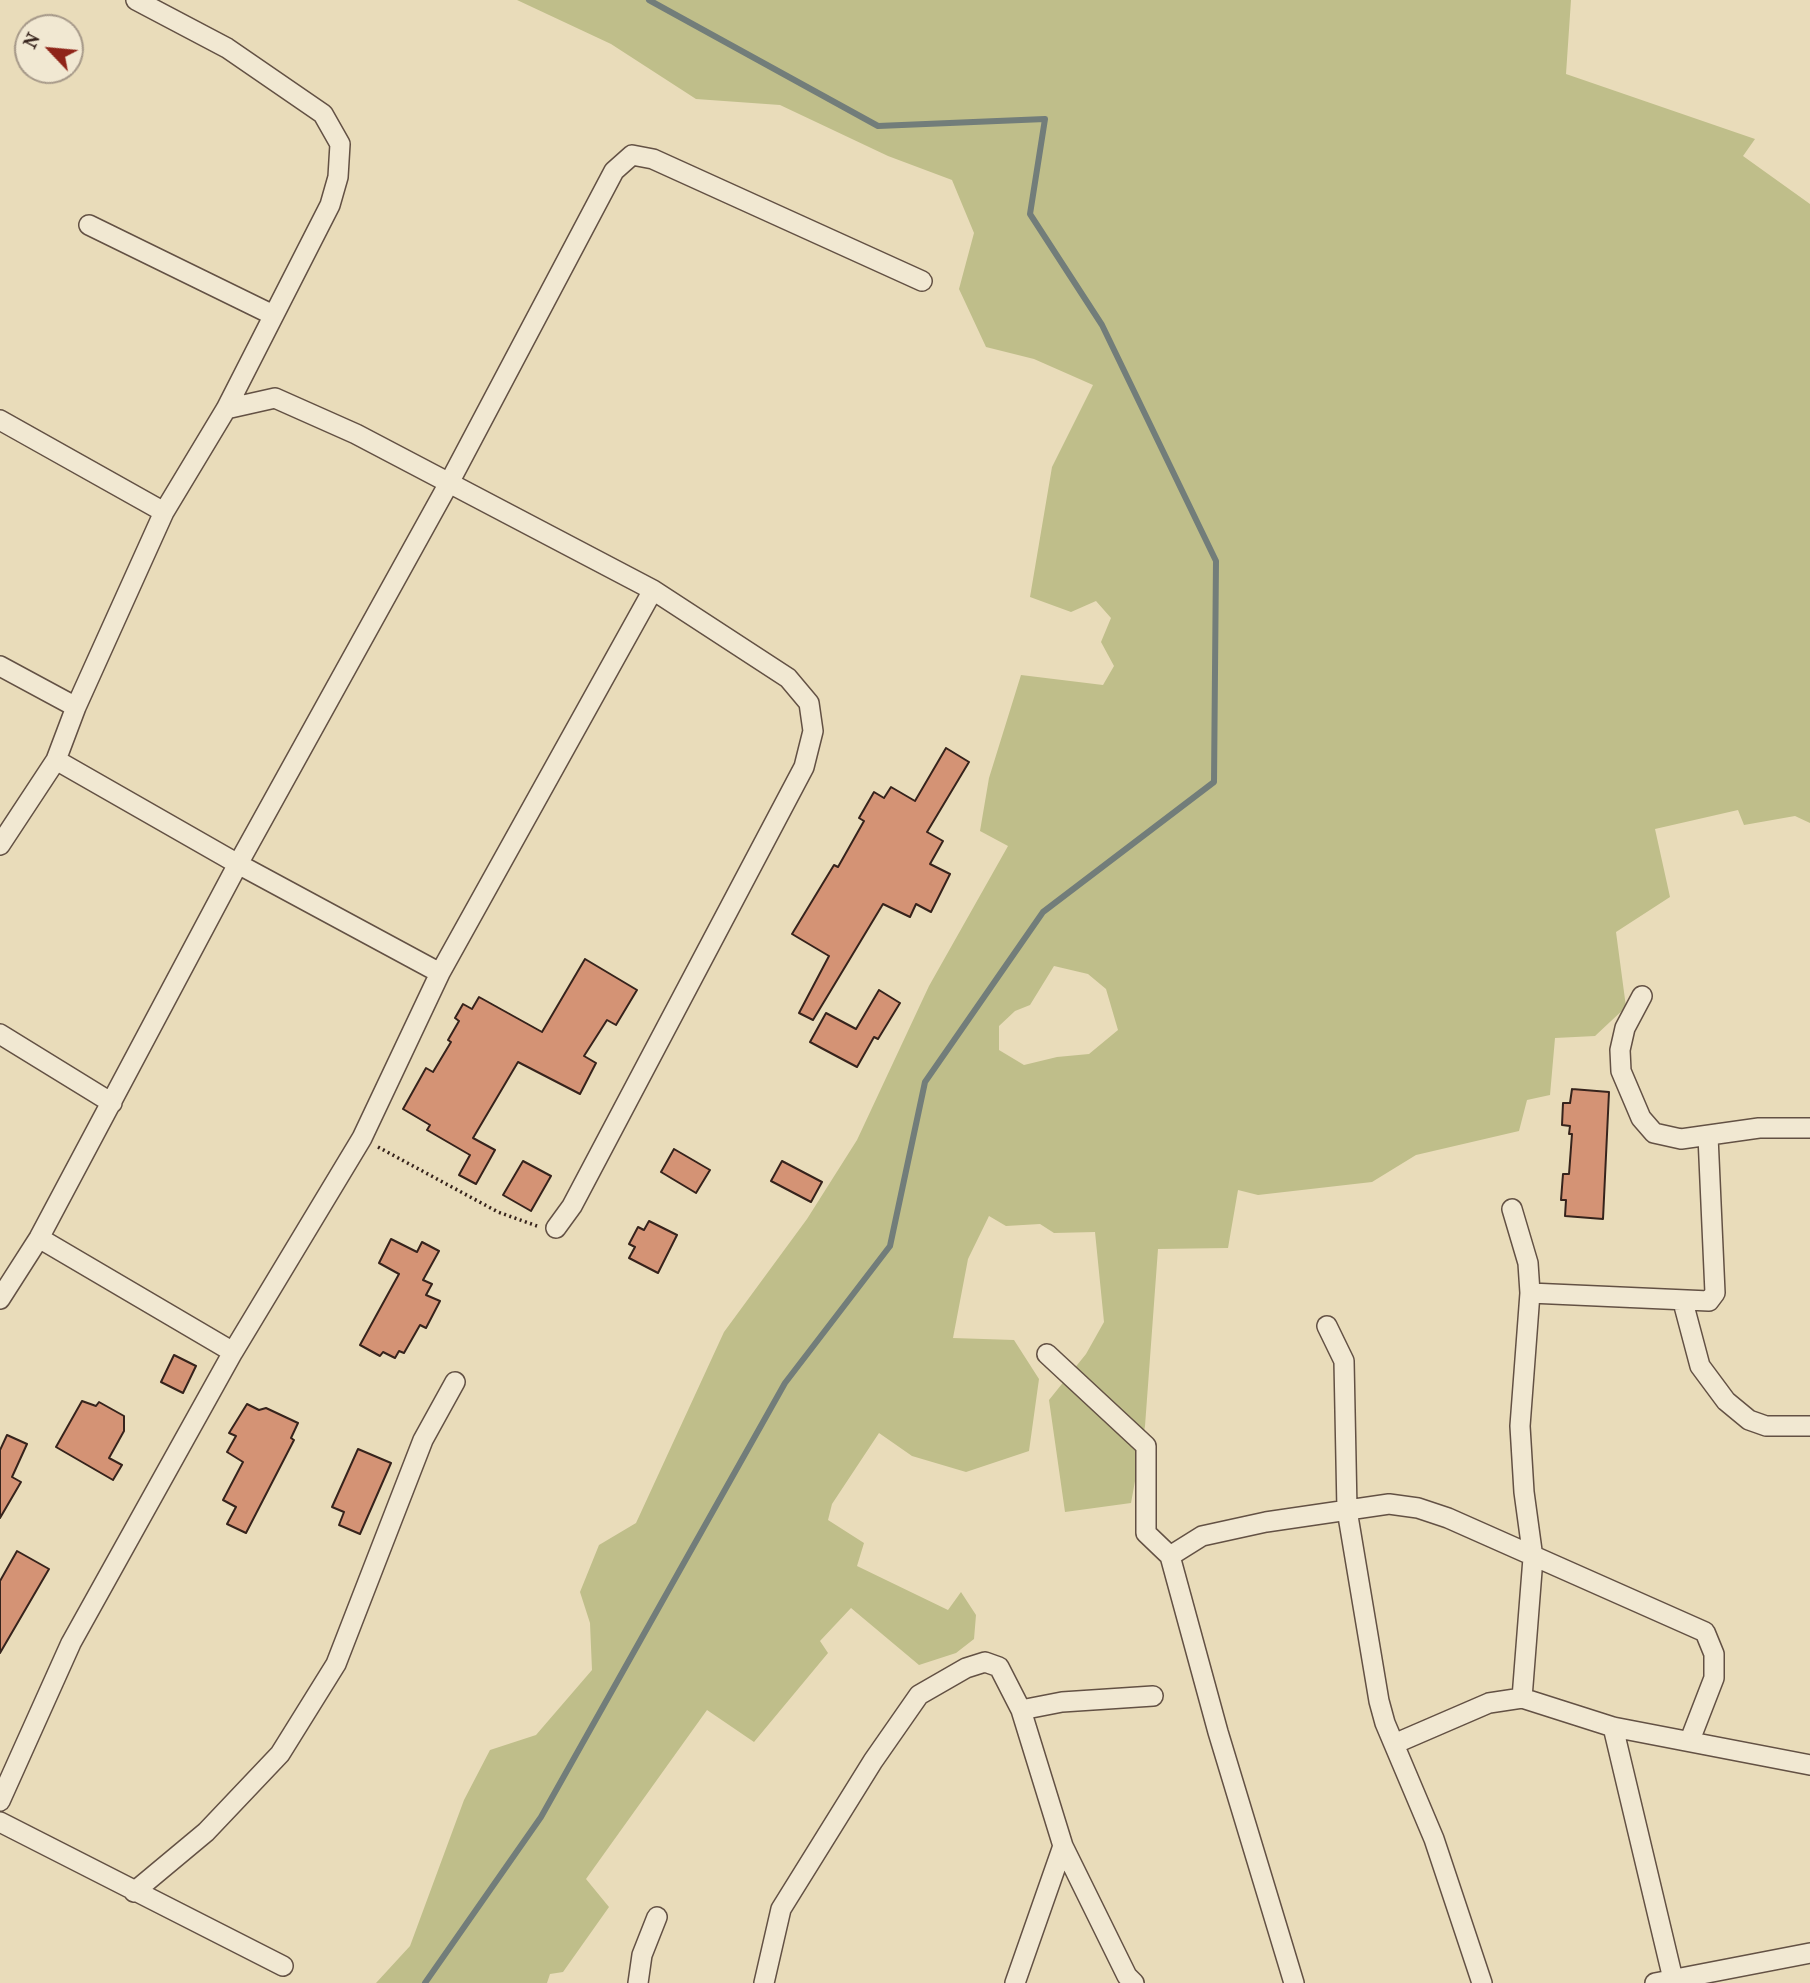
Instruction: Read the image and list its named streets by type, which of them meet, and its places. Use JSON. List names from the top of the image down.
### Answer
{
  "north": "top left"
}
